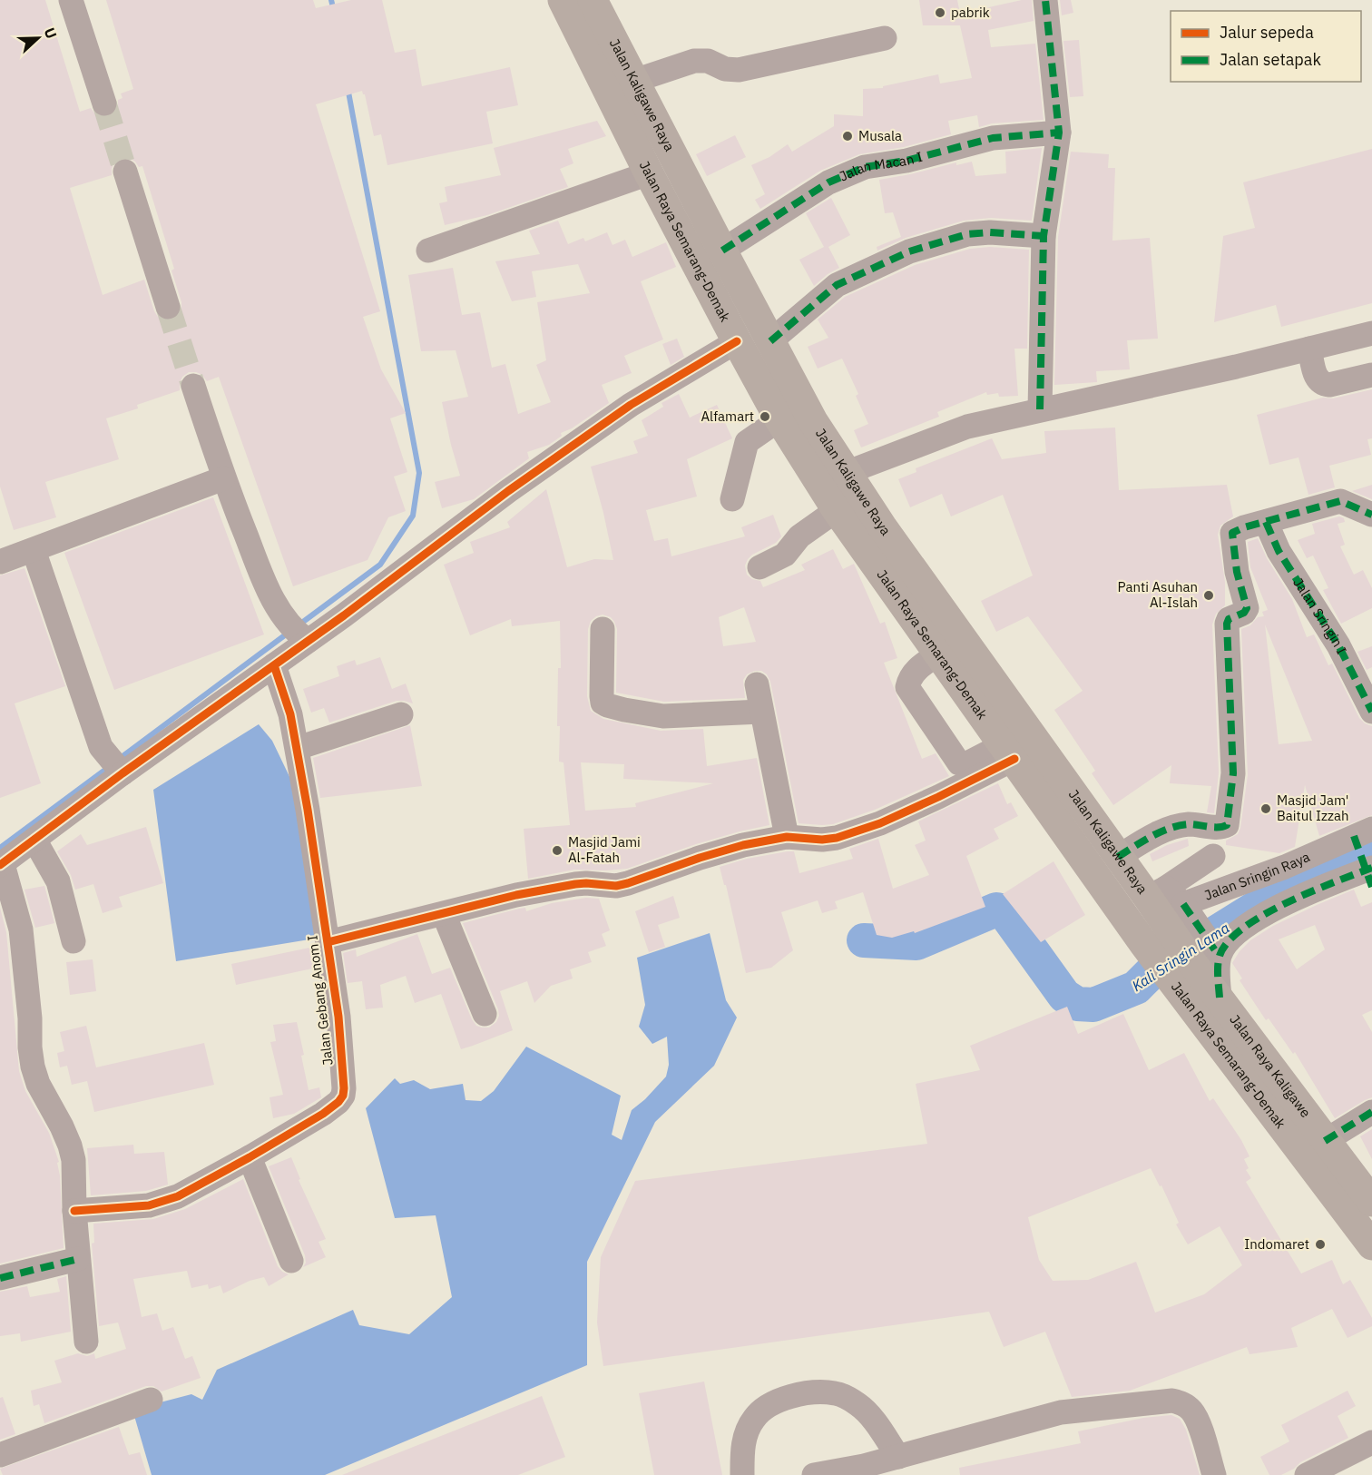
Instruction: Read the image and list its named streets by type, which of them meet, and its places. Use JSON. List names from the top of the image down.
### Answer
{
  "streets": {
    "highway": ["Jalan Kaligawe Raya", "Jalan Raya Semarang-Demak", "Jalan Raya Kaligawe"],
    "street": [
      "Jalan Macan I",
      "Jalan Sringin I",
      "Jalan Sringin Raya",
      "Jalan Gebang Anom I"
    ]
  },
  "crossings": [
    ["Jalan Kaligawe Raya", "Jalan Macan I"],
    ["Jalan Kaligawe Raya", "Jalan Raya Semarang-Demak"],
    ["Jalan Kaligawe Raya", "Jalan Sringin Raya"],
    ["Jalan Kaligawe Raya", "Jalan Raya Kaligawe"],
    ["Jalan Raya Semarang-Demak", "Jalan Raya Kaligawe"]
  ],
  "water": ["Kali Sringin Lama"],
  "places": [
    "pabrik",
    "Musala",
    "Alfamart",
    "Panti Asuhan Al-Islah",
    "Masjid Jam' Baitul Izzah",
    "Masjid Jami Al-Fatah",
    "Indomaret"
  ],
  "legend": ["Jalur sepeda", "Jalan setapak"],
  "north": "right"
}
